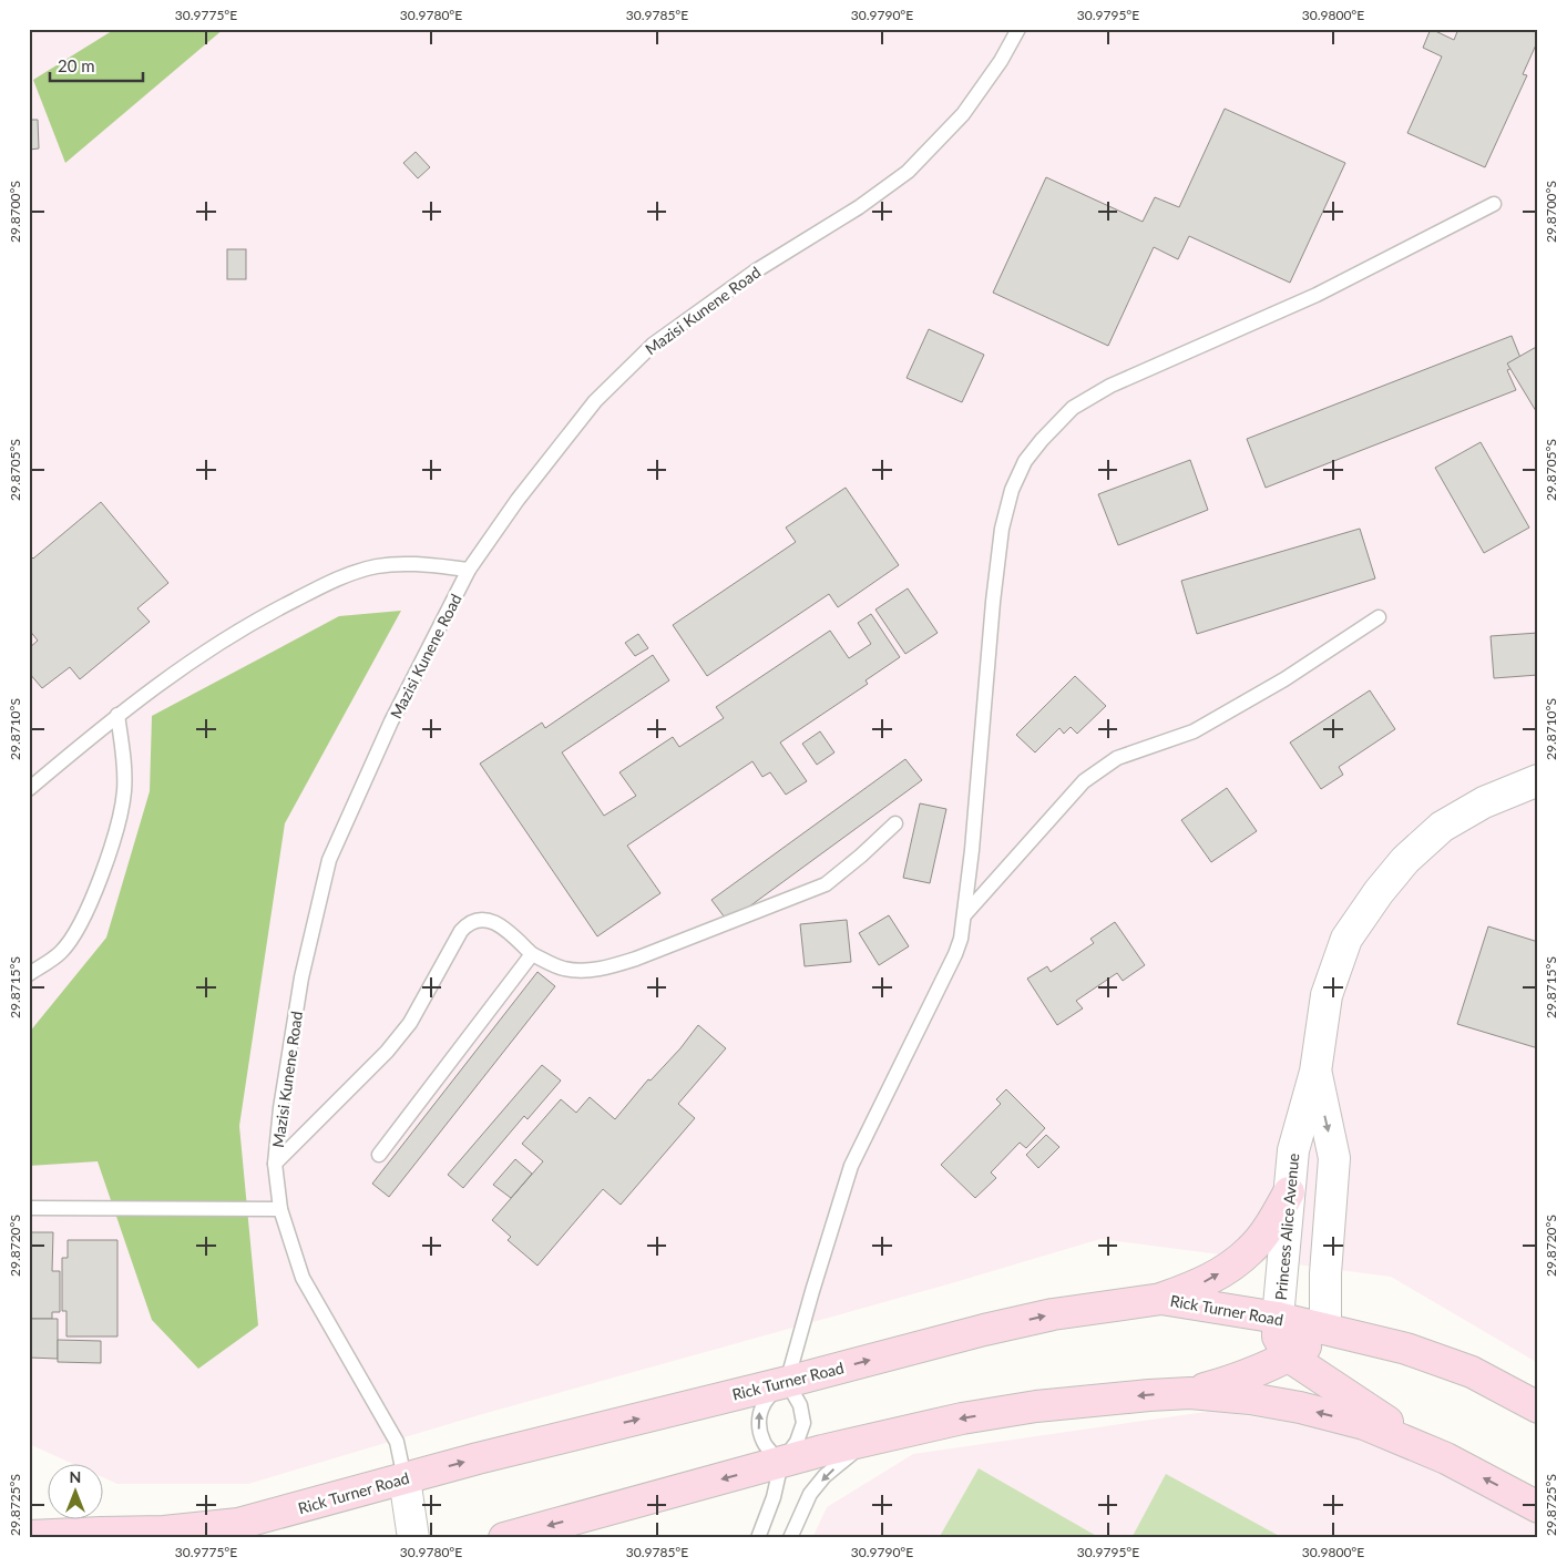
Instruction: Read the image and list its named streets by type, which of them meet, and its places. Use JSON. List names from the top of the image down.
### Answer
{
  "streets": {
    "main road": ["Rick Turner Road"],
    "street": ["Princess Alice Avenue"],
    "lane": ["Mazisi Kunene Road"]
  },
  "crossings": [
    ["Mazisi Kunene Road", "Rick Turner Road"],
    ["Princess Alice Avenue", "Rick Turner Road"]
  ],
  "scale_bar": "20 m",
  "north": "top",
  "coordinates": [
    "30.9775°E",
    "30.9780°E",
    "30.9785°E",
    "30.9790°E",
    "30.9795°E",
    "30.9800°E",
    "29.8700°S",
    "29.8705°S",
    "29.8710°S",
    "29.8715°S",
    "29.8720°S",
    "29.8725°S"
  ]
}
